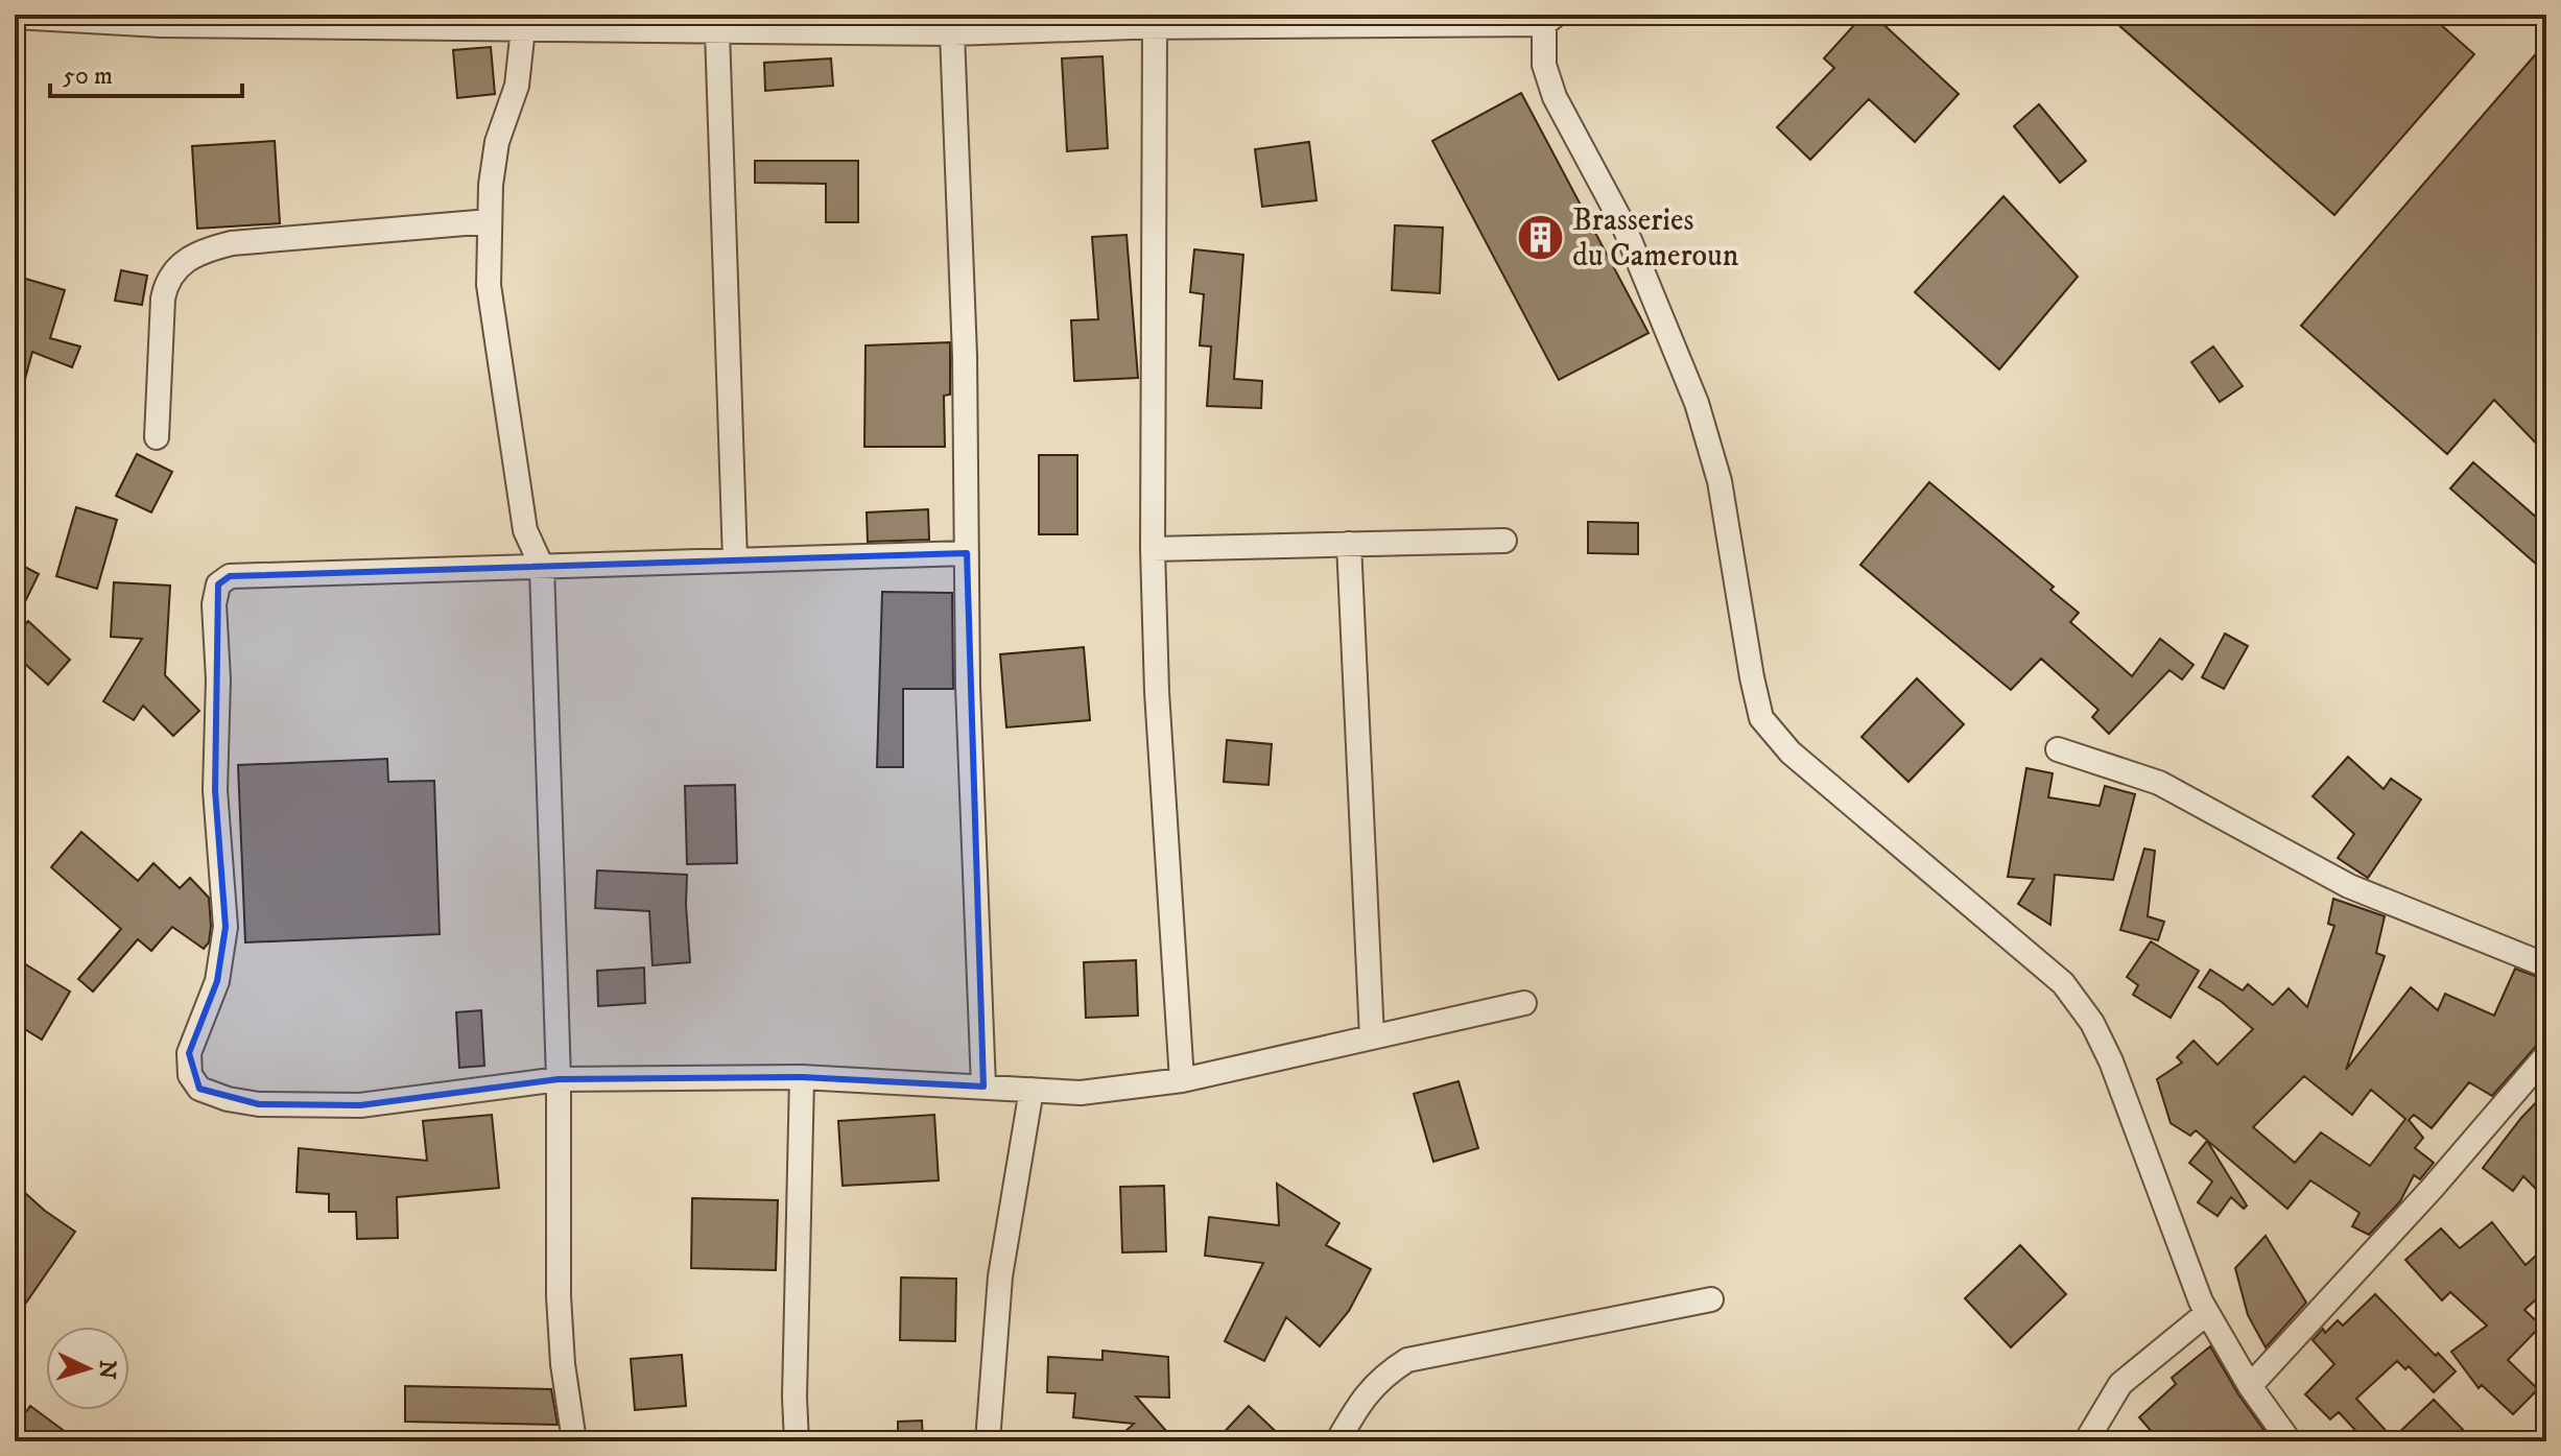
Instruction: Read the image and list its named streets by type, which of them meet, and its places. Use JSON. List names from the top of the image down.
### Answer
{
  "places": {
    "building": ["Brasseries du Cameroun"]
  },
  "scale_bar": "50 m",
  "north": "right"
}
